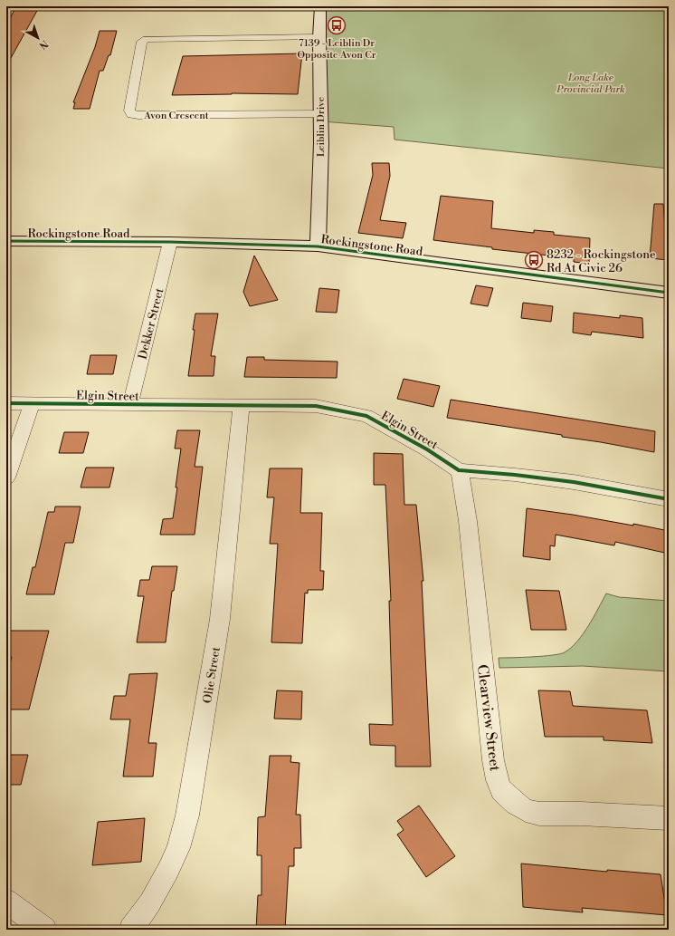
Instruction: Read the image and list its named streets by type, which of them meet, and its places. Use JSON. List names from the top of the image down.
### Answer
{
  "streets": {
    "street": [
      "Avon Crescent",
      "Leiblin Drive",
      "Rockingstone Road",
      "Dekker Street",
      "Elgin Street",
      "Olie Street",
      "Clearview Street"
    ]
  },
  "crossings": [
    ["Avon Crescent", "Leiblin Drive"],
    ["Leiblin Drive", "Rockingstone Road"],
    ["Rockingstone Road", "Dekker Street"],
    ["Dekker Street", "Elgin Street"],
    ["Elgin Street", "Olie Street"],
    ["Elgin Street", "Clearview Street"]
  ],
  "parks": ["Long Lake Provincial Park"],
  "places": {
    "bus stop": ["7139 - Leiblin Dr Opposite Avon Cr", "8232 - Rockingstone Rd At Civic 26"]
  },
  "north": "bottom right"
}
